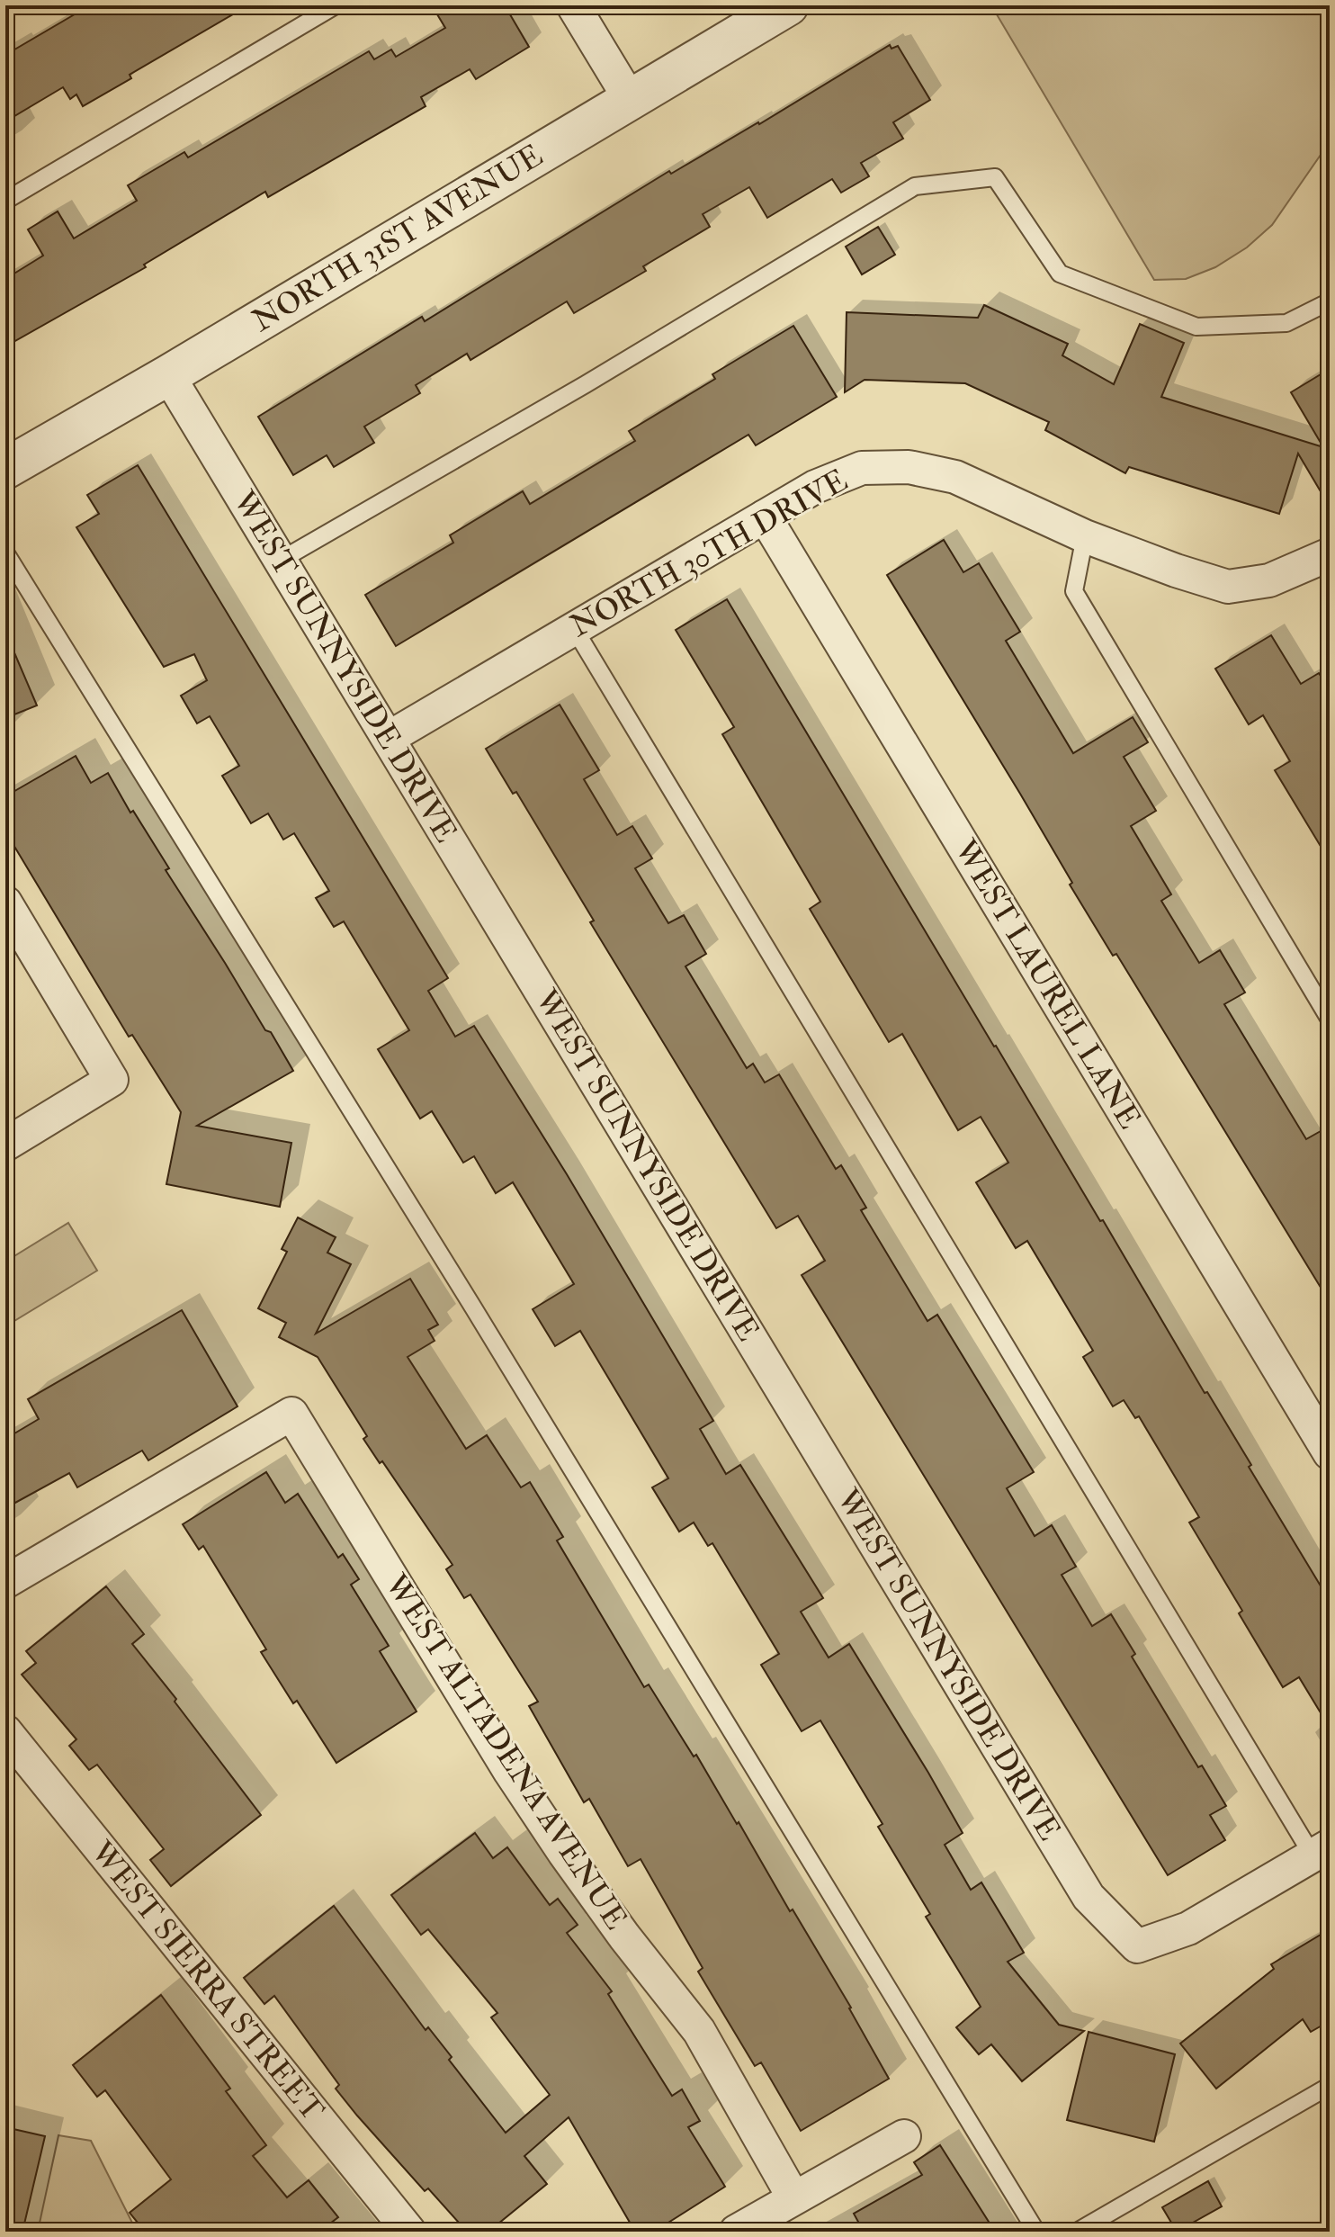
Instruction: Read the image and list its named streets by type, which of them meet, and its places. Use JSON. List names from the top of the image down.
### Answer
{
  "streets": {
    "street": [
      "NORTH 31ST AVENUE",
      "NORTH 30TH DRIVE",
      "WEST SUNNYSIDE DRIVE",
      "WEST LAUREL LANE",
      "WEST ALTADENA AVENUE",
      "WEST SIERRA STREET"
    ]
  },
  "crossings": [
    ["NORTH 31ST AVENUE", "WEST SUNNYSIDE DRIVE"],
    ["NORTH 30TH DRIVE", "WEST SUNNYSIDE DRIVE"],
    ["NORTH 30TH DRIVE", "WEST LAUREL LANE"]
  ]
}
